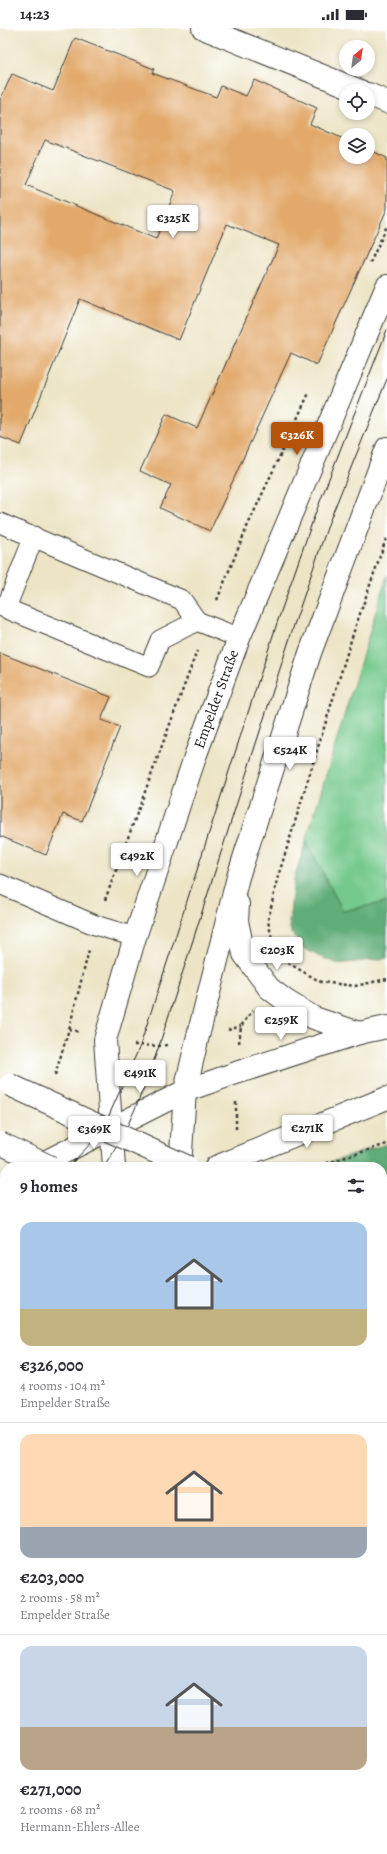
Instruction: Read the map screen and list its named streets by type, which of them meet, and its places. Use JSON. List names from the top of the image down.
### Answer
{
  "streets": {
    "main road": ["Empelder Straße"]
  },
  "north": "top right",
  "page": {
    "status": "14:23",
    "price": [
      "€325K",
      "€326K",
      "€524K",
      "€492K",
      "€203K",
      "€259K",
      "€491K",
      "€271K",
      "€369K"
    ],
    "heading": "9 homes",
    "list": [
      {
        "name": "€326,000",
        "note": "4 rooms · 104 m² · Empelder Straße"
      },
      {
        "name": "€203,000",
        "note": "2 rooms · 58 m² · Empelder Straße"
      },
      {
        "name": "€271,000",
        "note": "2 rooms · 68 m² · Hermann-Ehlers-Allee"
      }
    ]
  }
}
